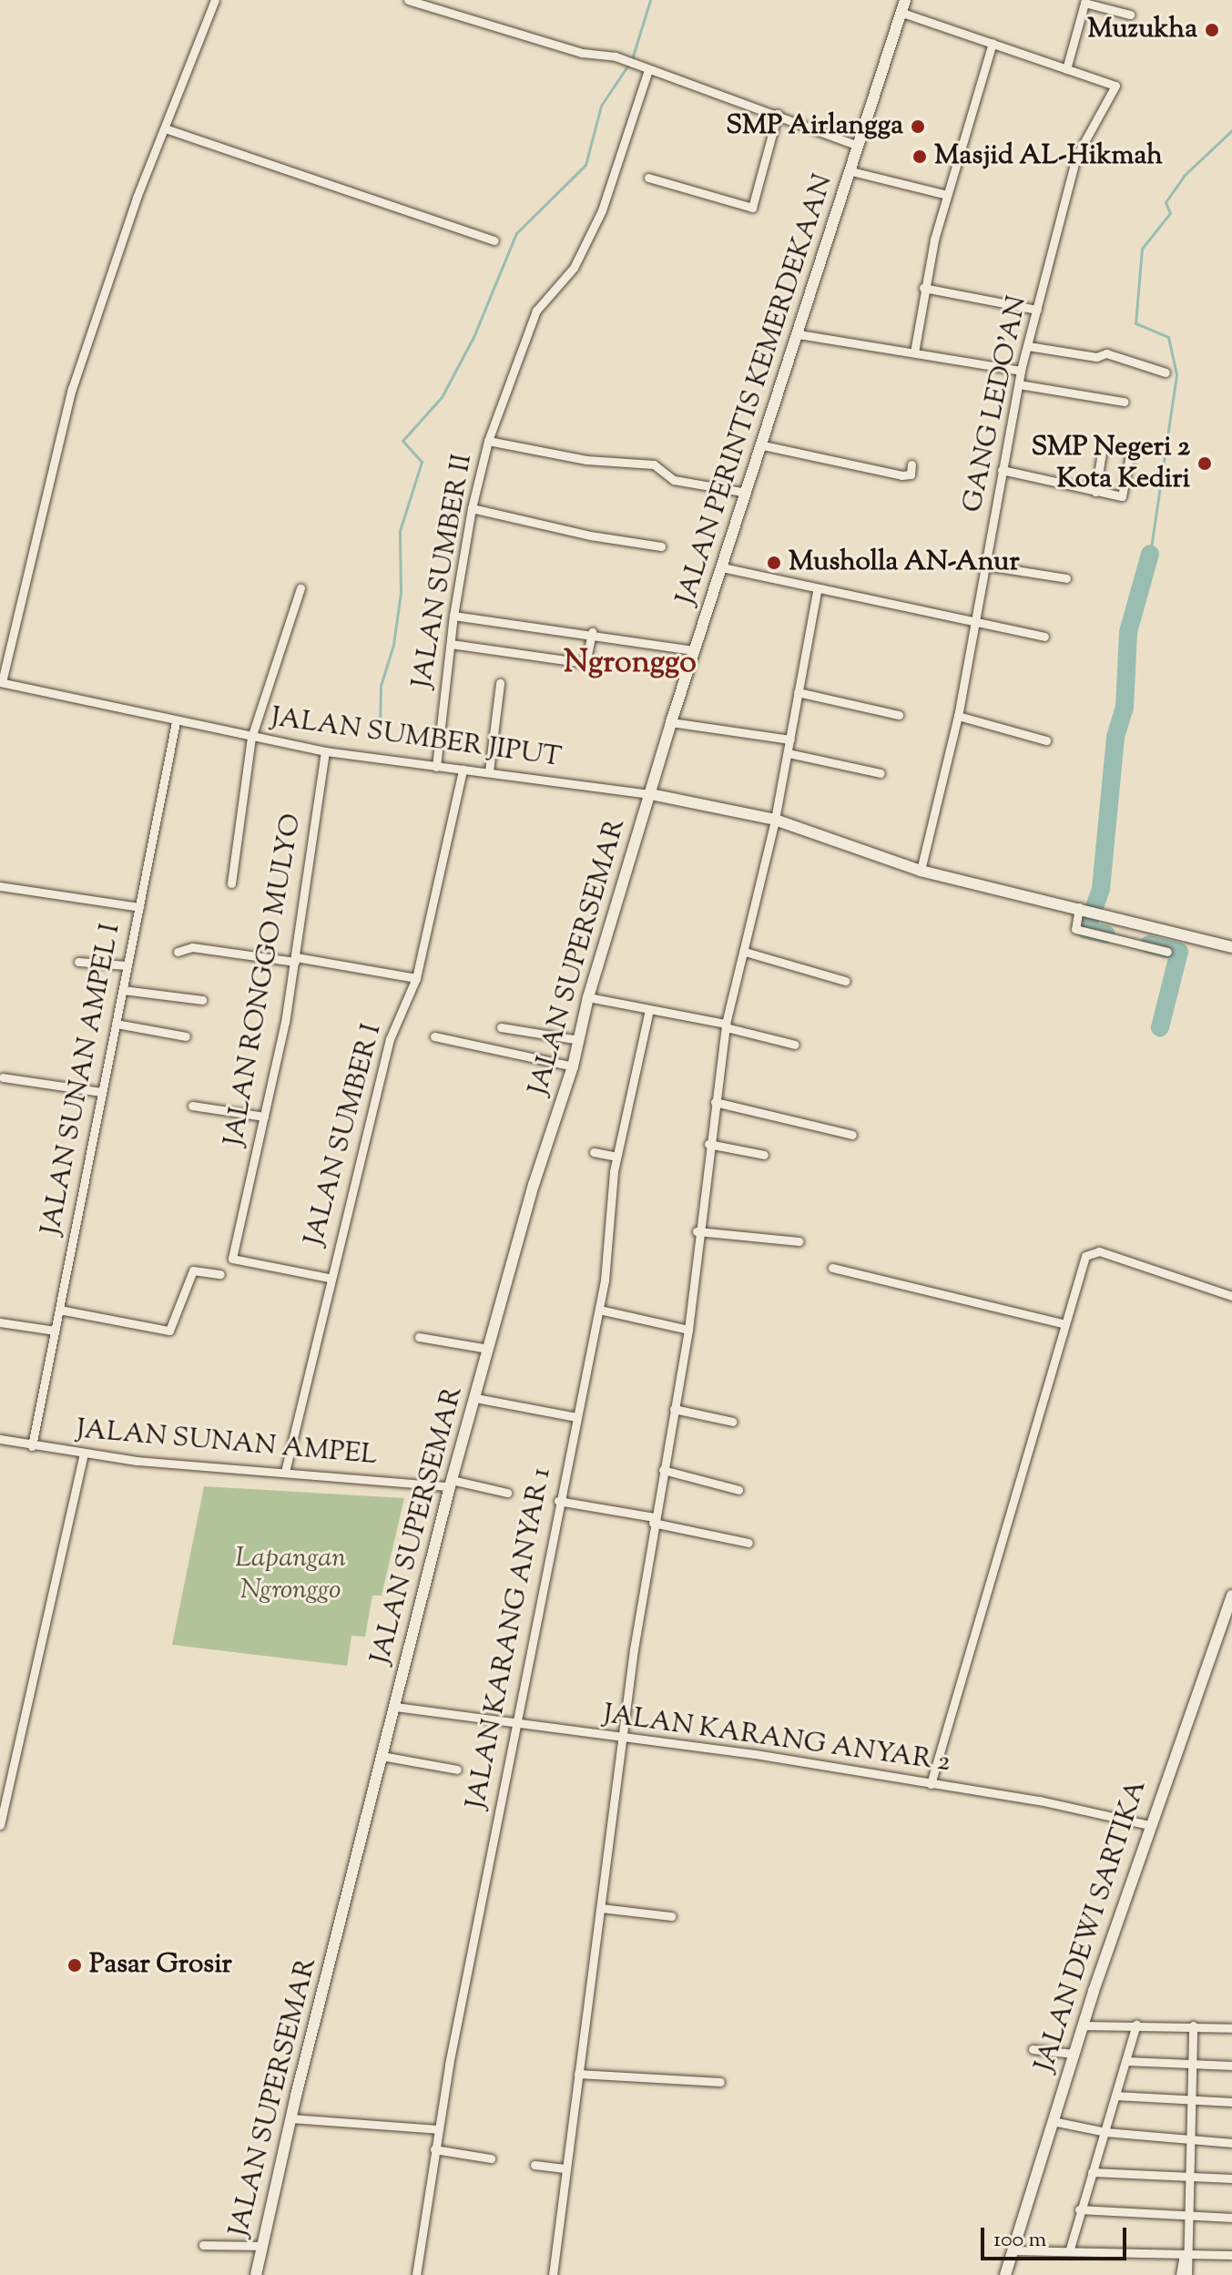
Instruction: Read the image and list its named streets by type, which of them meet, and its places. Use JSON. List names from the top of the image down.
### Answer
{
  "streets": {
    "main road": ["JALAN PERINTIS KEMERDEKAAN", "JALAN SUPERSEMAR", "JALAN DEWI SARTIKA"],
    "street": [
      "GANG LEDO'AN",
      "JALAN SUMBER II",
      "JALAN SUMBER JIPUT",
      "JALAN RONGGO MULYO",
      "JALAN SUNAN AMPEL I",
      "JALAN SUMBER I",
      "JALAN SUNAN AMPEL",
      "JALAN KARANG ANYAR 1",
      "JALAN KARANG ANYAR 2"
    ]
  },
  "crossings": [
    ["JALAN PERINTIS KEMERDEKAAN", "JALAN SUMBER JIPUT"],
    ["JALAN PERINTIS KEMERDEKAAN", "JALAN SUPERSEMAR"],
    ["JALAN SUMBER II", "JALAN SUMBER JIPUT"],
    ["JALAN SUMBER JIPUT", "JALAN SUPERSEMAR"],
    ["JALAN SUMBER JIPUT", "JALAN RONGGO MULYO"],
    ["JALAN SUMBER JIPUT", "JALAN SUNAN AMPEL I"],
    ["JALAN SUMBER JIPUT", "JALAN SUMBER I"],
    ["JALAN SUPERSEMAR", "JALAN SUNAN AMPEL"],
    ["JALAN SUPERSEMAR", "JALAN KARANG ANYAR 2"],
    ["JALAN RONGGO MULYO", "JALAN SUMBER I"],
    ["JALAN SUNAN AMPEL I", "JALAN SUNAN AMPEL"],
    ["JALAN SUMBER I", "JALAN SUNAN AMPEL"],
    ["JALAN KARANG ANYAR 1", "JALAN KARANG ANYAR 2"],
    ["JALAN KARANG ANYAR 2", "JALAN DEWI SARTIKA"]
  ],
  "districts": ["Ngronggo"],
  "parks": ["Lapangan Ngronggo"],
  "places": [
    "Muzukha",
    "SMP Airlangga",
    "Masjid AL-Hikmah",
    "SMP Negeri 2 Kota Kediri",
    "Musholla AN-Anur",
    "Pasar Grosir"
  ],
  "scale_bar": "100 m"
}
